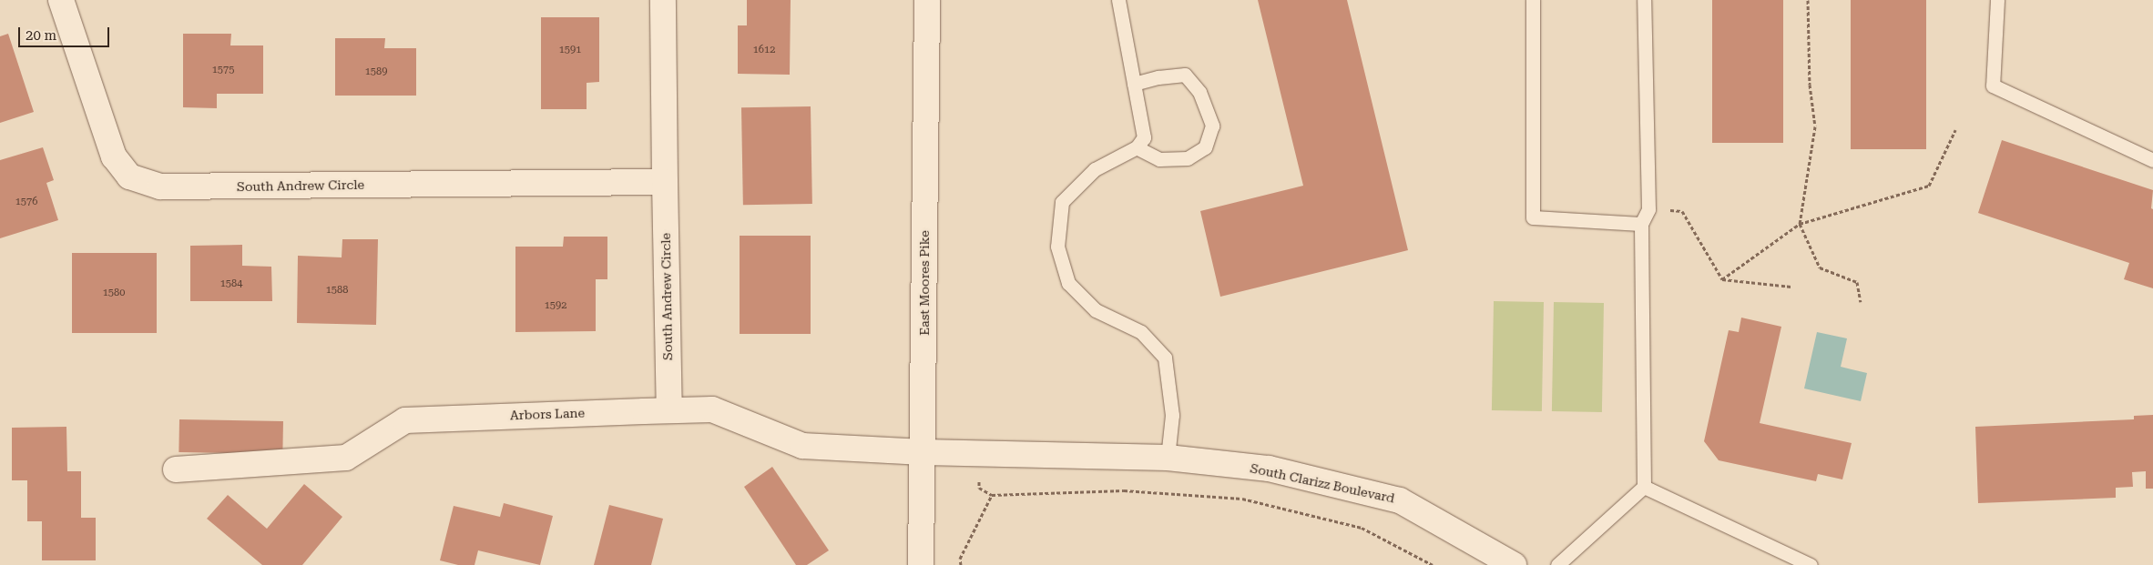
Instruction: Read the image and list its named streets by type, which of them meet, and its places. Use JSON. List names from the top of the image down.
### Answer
{
  "streets": {
    "street": [
      "South Andrew Circle",
      "East Moores Pike",
      "Arbors Lane",
      "South Clarizz Boulevard"
    ]
  },
  "crossings": [
    ["South Andrew Circle", "Arbors Lane"],
    ["East Moores Pike", "Arbors Lane"],
    ["East Moores Pike", "South Clarizz Boulevard"],
    ["Arbors Lane", "South Clarizz Boulevard"]
  ],
  "house_numbers": [
    "1591",
    "1612",
    "1575",
    "1589",
    "1576",
    "1584",
    "1588",
    "1580",
    "1592"
  ],
  "scale_bar": "20 m"
}
